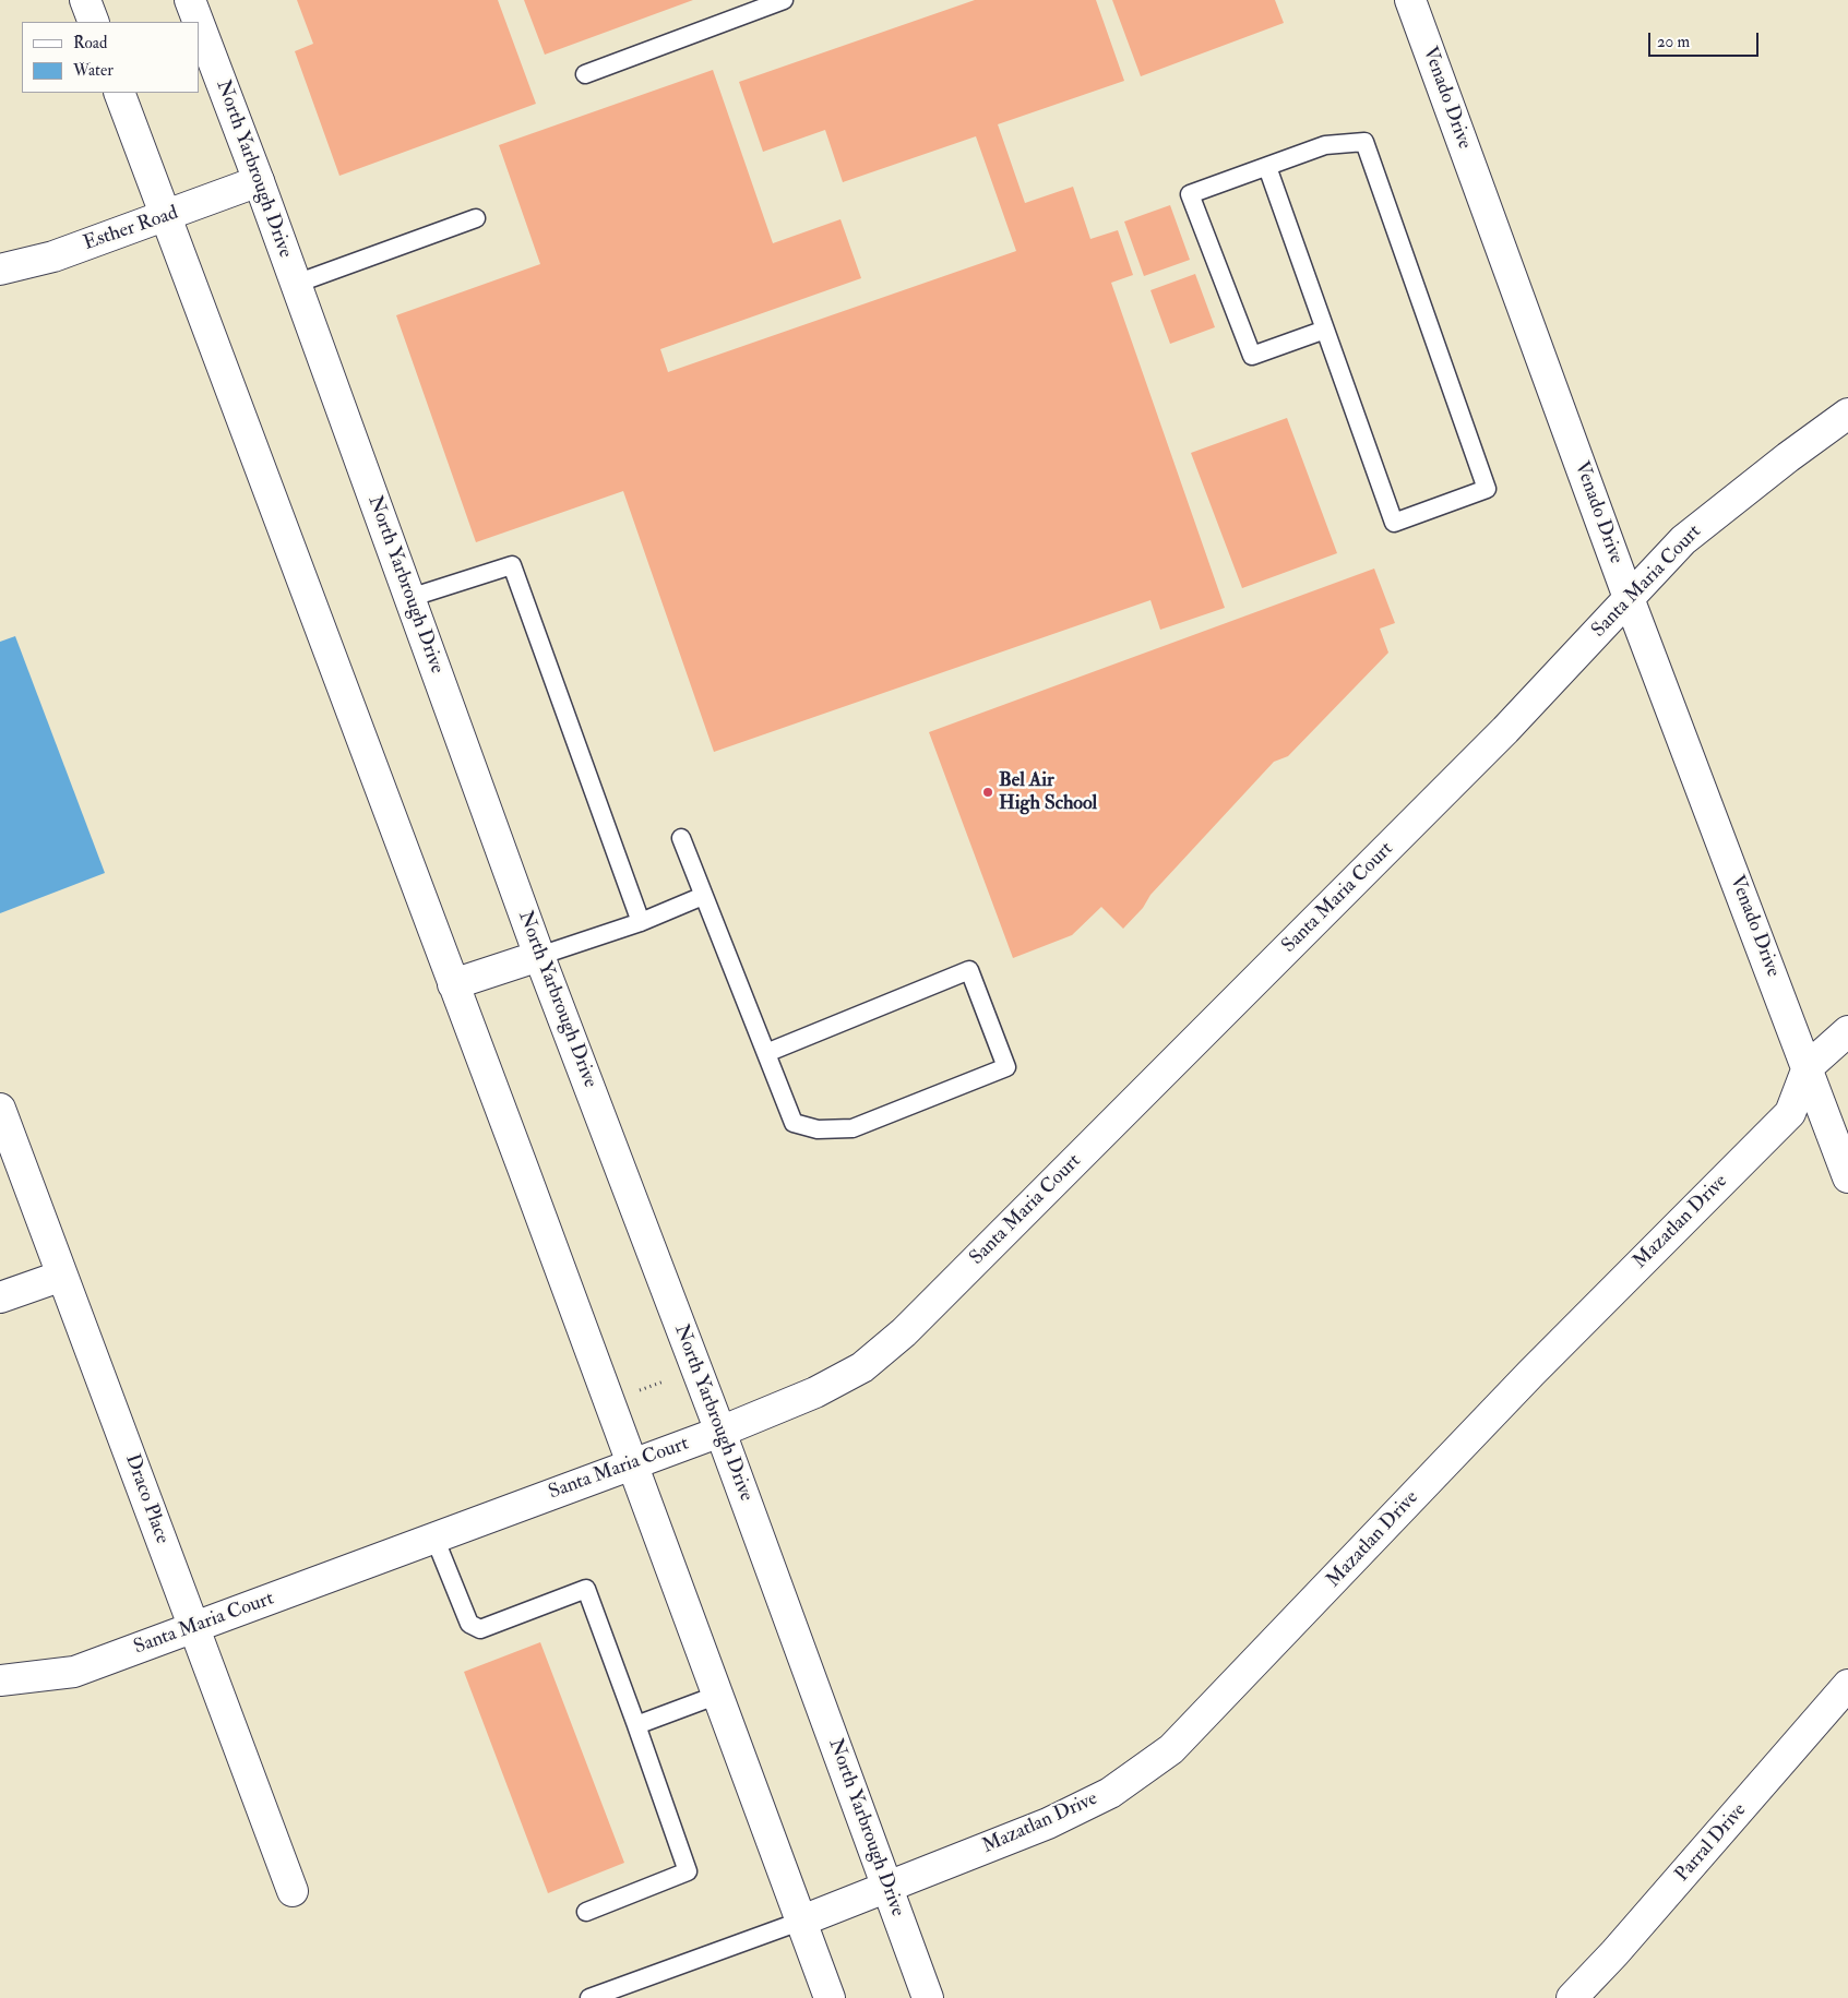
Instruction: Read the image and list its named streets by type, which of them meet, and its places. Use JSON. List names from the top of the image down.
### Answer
{
  "streets": {
    "street": [
      "Venado Drive",
      "North Yarbrough Drive",
      "Esther Road",
      "Santa Maria Court",
      "Mazatlan Drive",
      "Draco Place",
      "Parral Drive"
    ]
  },
  "crossings": [
    ["Venado Drive", "Santa Maria Court"],
    ["Venado Drive", "Mazatlan Drive"],
    ["North Yarbrough Drive", "Esther Road"],
    ["North Yarbrough Drive", "Santa Maria Court"],
    ["North Yarbrough Drive", "Mazatlan Drive"],
    ["Santa Maria Court", "Draco Place"]
  ],
  "places": ["Bel Air High School"],
  "legend": ["Road", "Water"],
  "scale_bar": "20 m"
}
